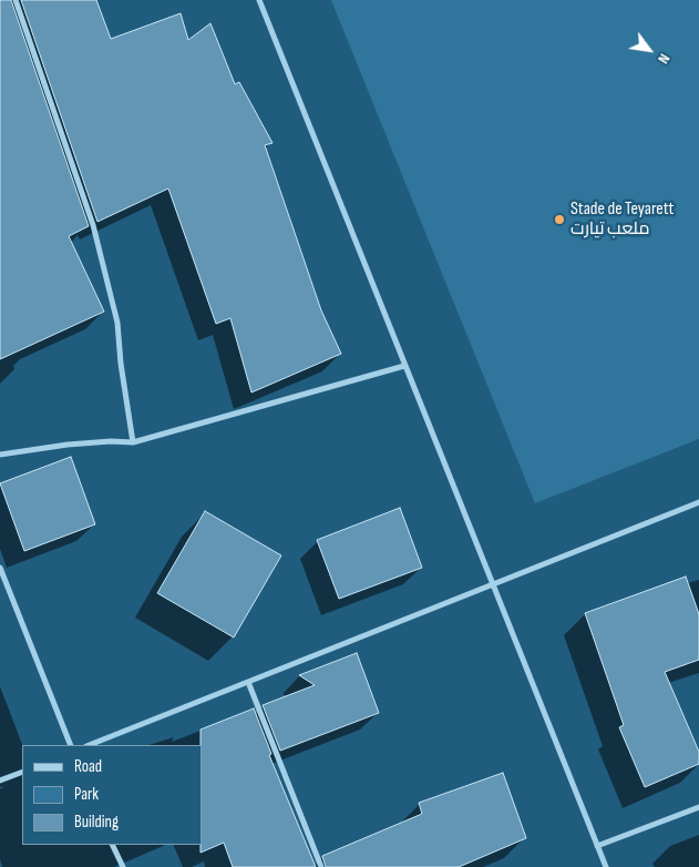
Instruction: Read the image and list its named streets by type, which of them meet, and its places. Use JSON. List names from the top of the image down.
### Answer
{
  "places": ["Stade de Teyarett ملعب تيارت"],
  "legend": ["Road", "Park", "Building"],
  "north": "bottom right"
}
